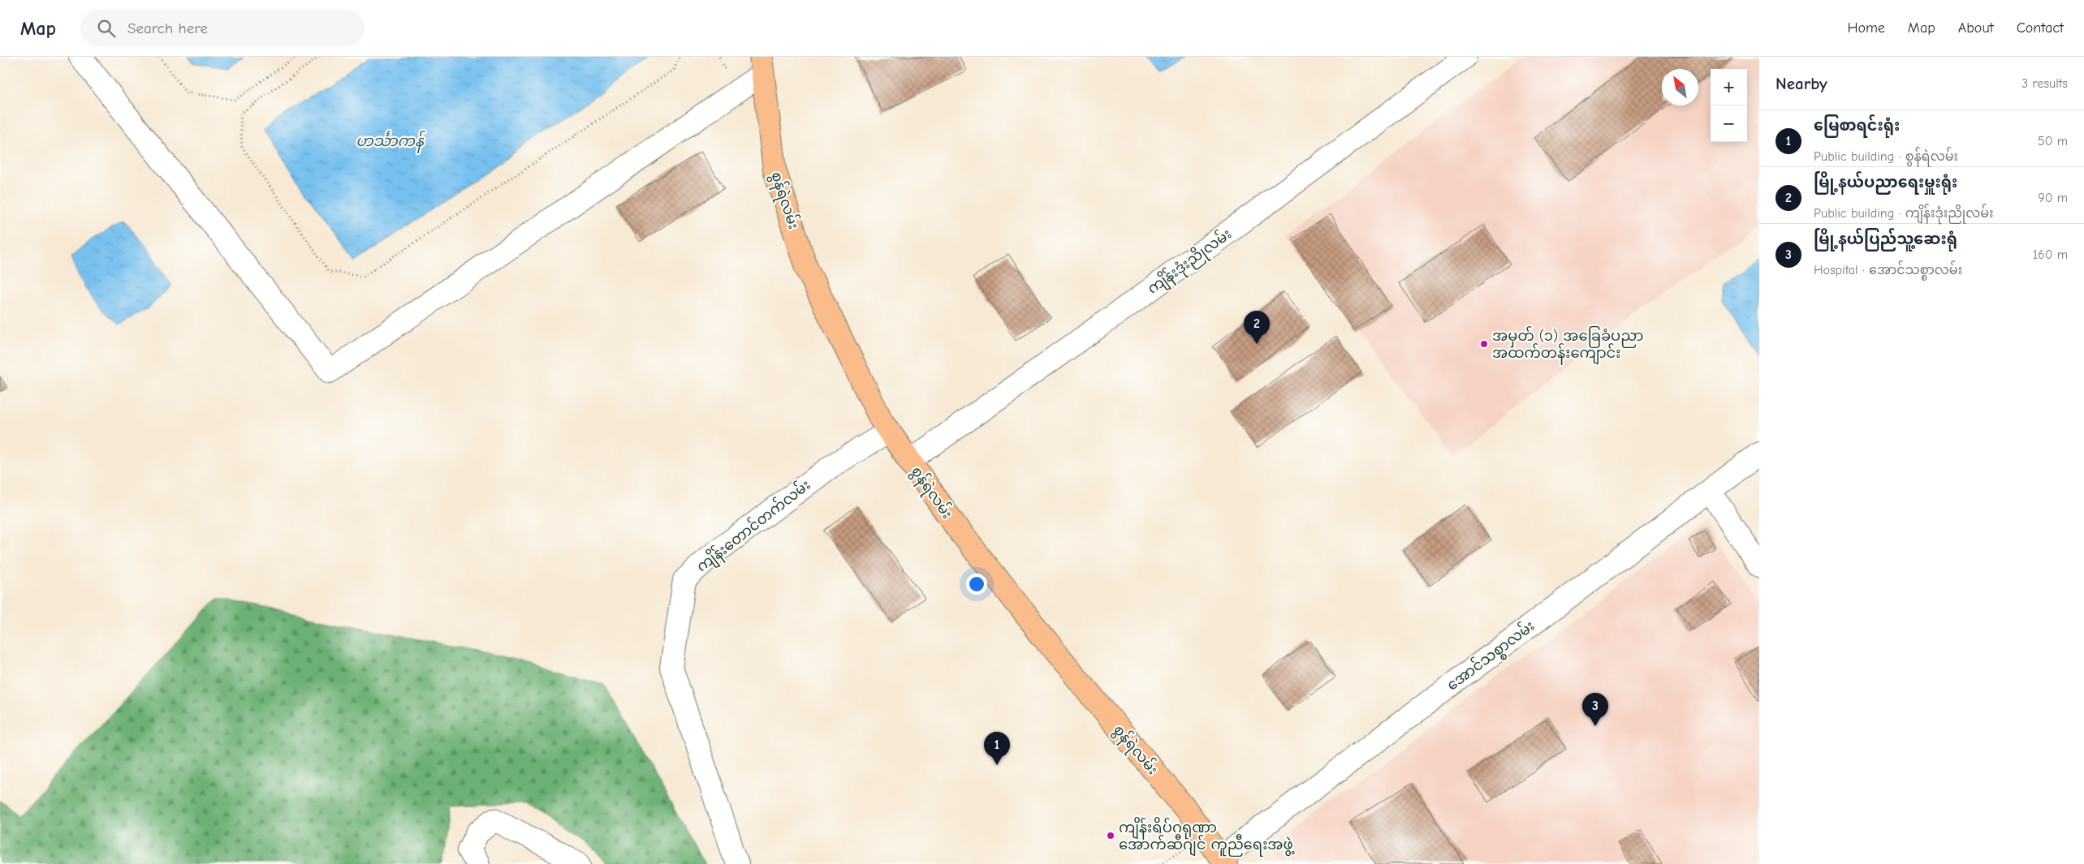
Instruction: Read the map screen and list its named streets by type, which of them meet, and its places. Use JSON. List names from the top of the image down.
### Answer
{
  "streets": {
    "main road": ["စွန်ရဲလမ်း"],
    "street": ["ကျိန်းဒုံးညိုလမ်း", "ကျိန်းတောင်တက်လမ်း", "အောင်သစ္စာလမ်း"]
  },
  "crossings": [
    ["စွန်ရဲလမ်း", "ကျိန်းဒုံးညိုလမ်း"],
    ["စွန်ရဲလမ်း", "ကျိန်းတောင်တက်လမ်း"],
    ["စွန်ရဲလမ်း", "အောင်သစ္စာလမ်း"]
  ],
  "water": ["ဟင်္သာကန်"],
  "places": ["အမှတ် (၁) အခြေခံပညာ အထက်တန်းကျောင်း", "ကျိန်းရိပ်ဂရုဏာ အောက်ဆီဂျင် ကူညီရေးအဖွဲ့"],
  "north": "top left",
  "page": {
    "header": "Map",
    "search": "Search here",
    "nav": [
      "Home",
      "Map",
      "About",
      "Contact"
    ],
    "heading": ["Nearby", "3 results"],
    "map_buttons": ["+", "−"],
    "list": [
      {
        "mark": "1",
        "name": "မြေစာရင်းရုံး",
        "note": "Public building · စွန်ရဲလမ်း",
        "value": "50 m"
      },
      {
        "mark": "2",
        "name": "မြို့နယ်ပညာရေးမှူးရုံး",
        "note": "Public building · ကျိန်းဒုံးညိုလမ်း",
        "value": "90 m"
      },
      {
        "mark": "3",
        "name": "မြို့နယ်ပြည်သူ့ဆေးရုံ",
        "note": "Hospital · အောင်သစ္စာလမ်း",
        "value": "160 m"
      }
    ],
    "pins": ["2", "3", "1"]
  }
}
